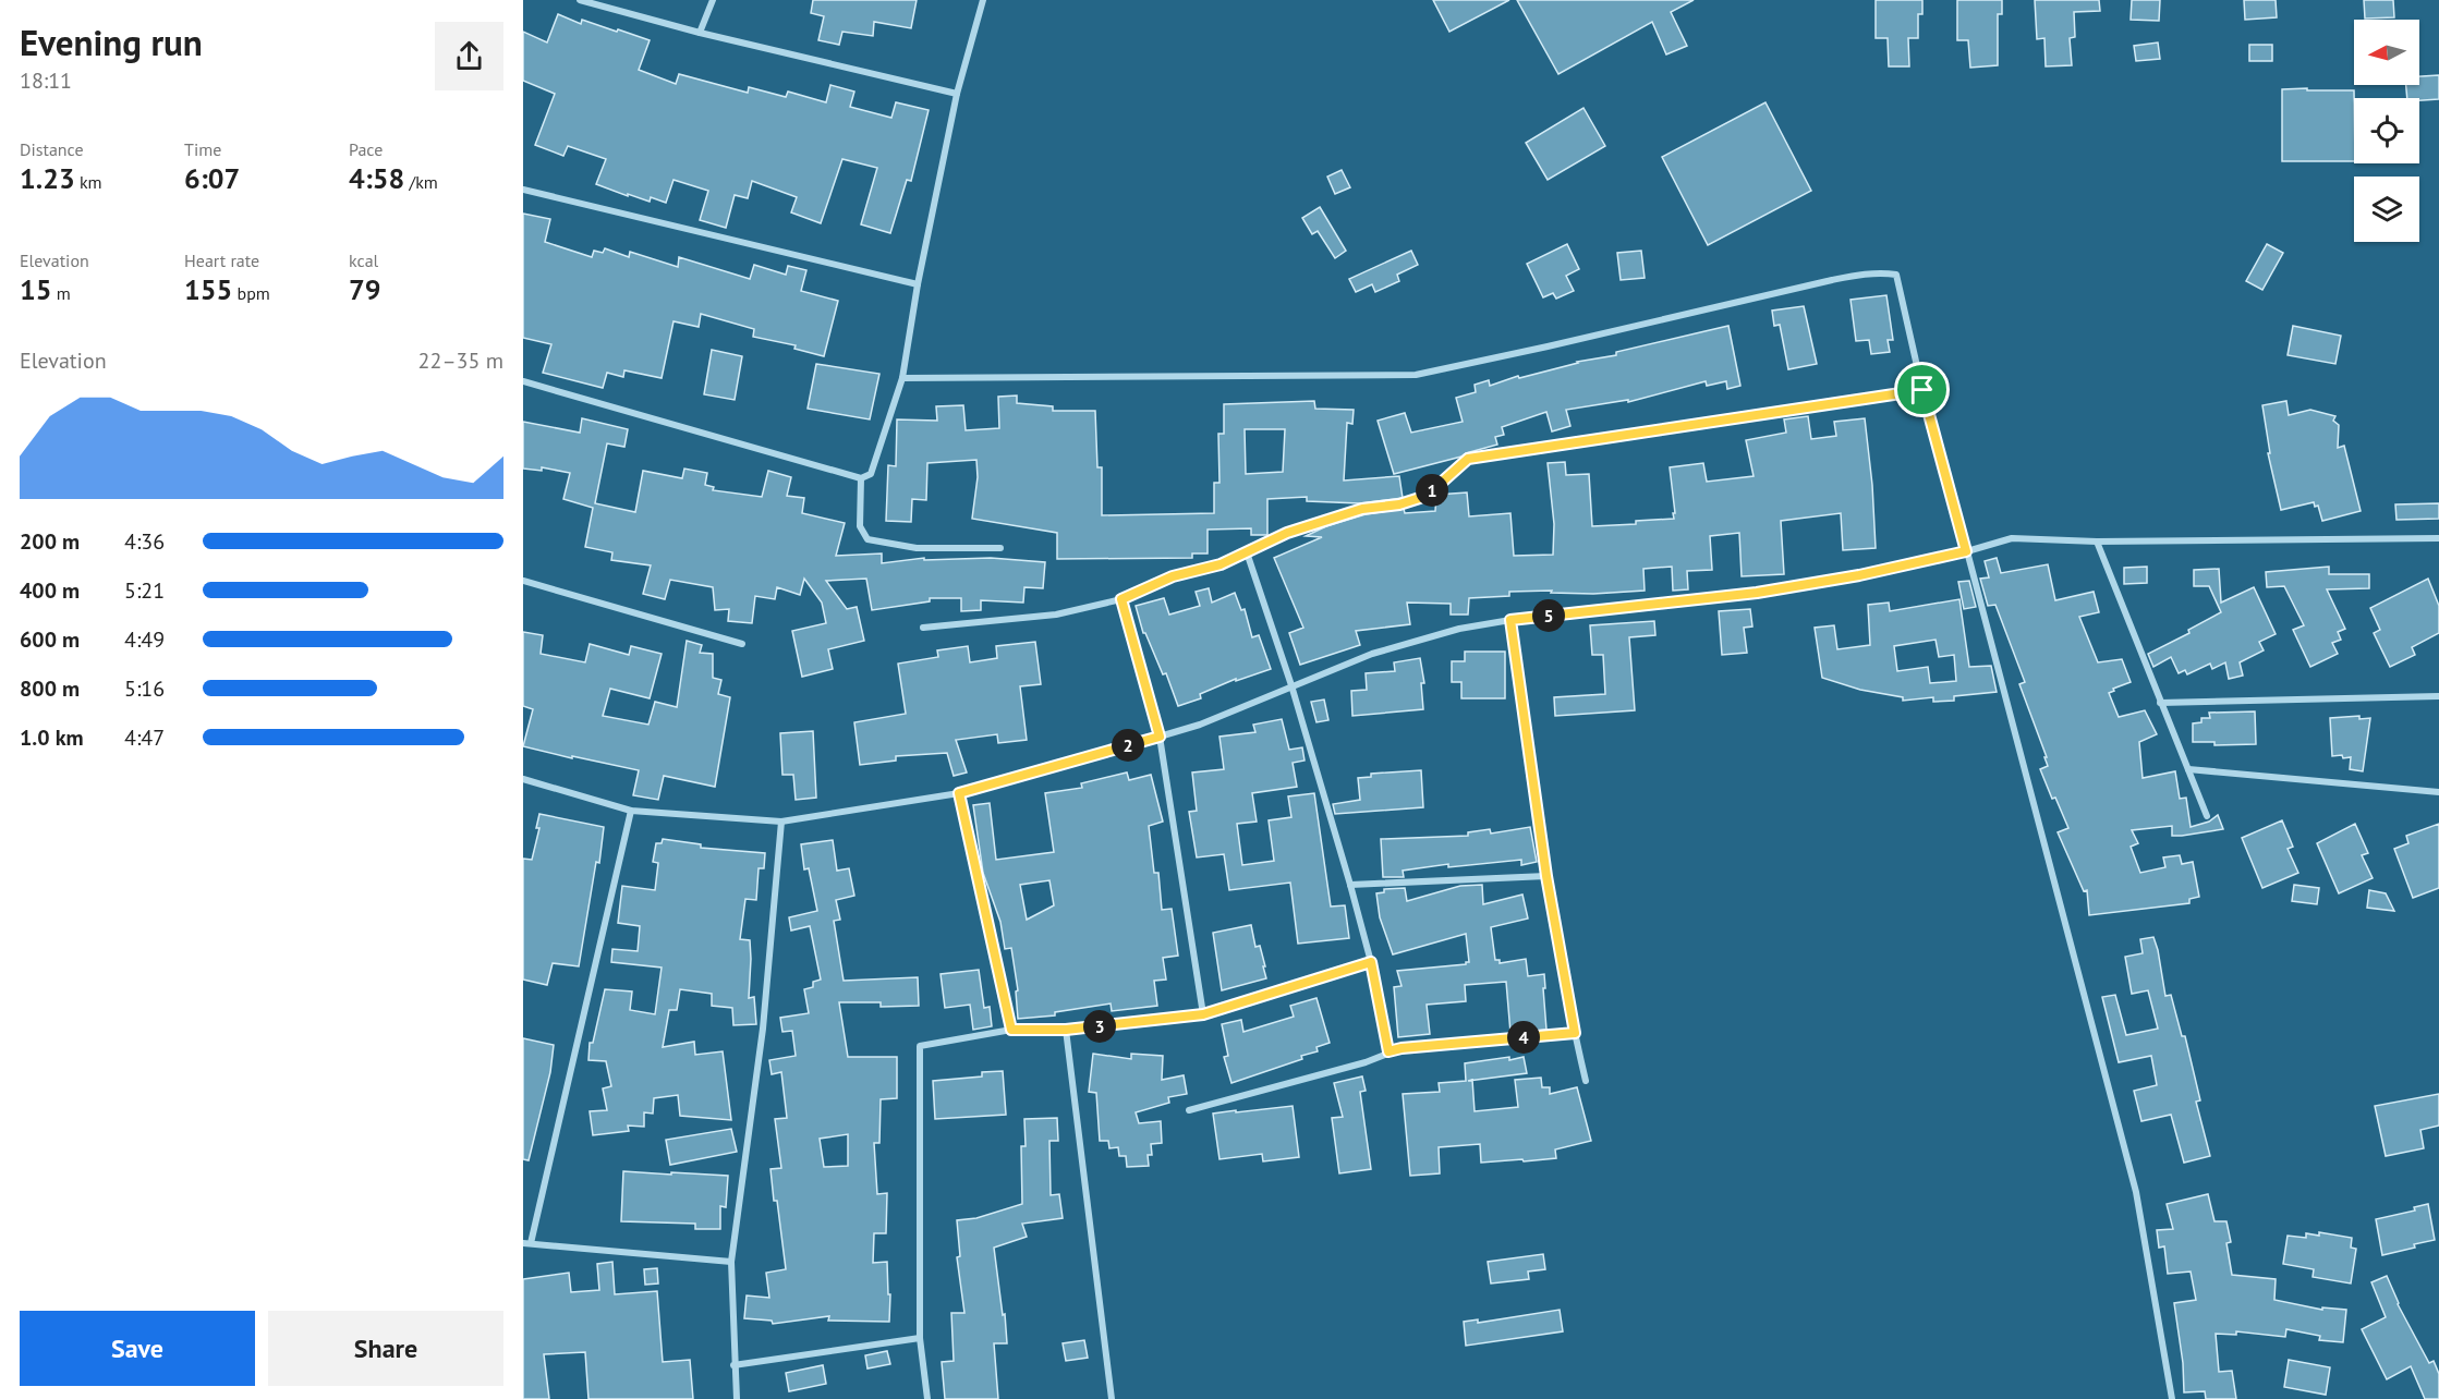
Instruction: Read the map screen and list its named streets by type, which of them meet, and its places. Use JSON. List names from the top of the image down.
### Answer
{
  "north": "left",
  "page": {
    "heading": ["Evening run", "18:11"],
    "stats": [
      ["Distance", "1.23 km"],
      ["Time", "6:07"],
      ["Pace", "4:58 /km"],
      ["Elevation", "15 m"],
      ["Heart rate", "155 bpm"],
      ["kcal", "79"]
    ],
    "chart": ["Elevation", "22–35 m"],
    "pins": [
      "1",
      "5",
      "2",
      "3",
      "4"
    ],
    "list": [
      {
        "name": "200 m",
        "note": "4:36"
      },
      {
        "name": "400 m",
        "note": "5:21"
      },
      {
        "name": "600 m",
        "note": "4:49"
      },
      {
        "name": "800 m",
        "note": "5:16"
      },
      {
        "name": "1.0 km",
        "note": "4:47"
      }
    ],
    "buttons": ["Save", "Share"]
  }
}
